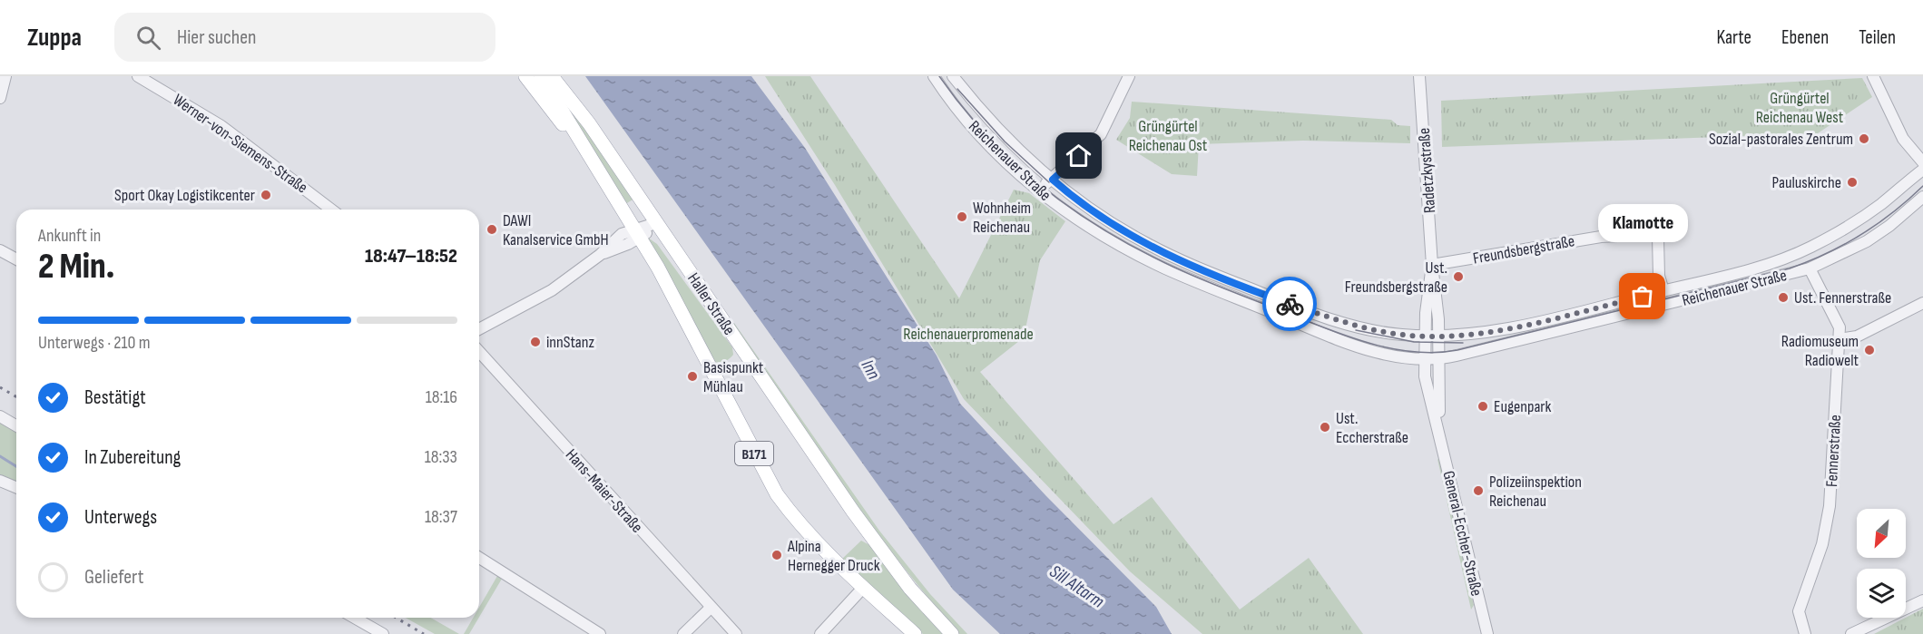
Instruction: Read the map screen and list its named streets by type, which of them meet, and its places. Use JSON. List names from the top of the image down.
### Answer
{
  "streets": {
    "main road": ["Haller Straße", "B171"],
    "street": [
      "Werner-von-Siemens-Straße",
      "Reichenauer Straße",
      "Radetzkystraße",
      "Freundsbergstraße",
      "Fennerstraße",
      "Hans-Maier-Straße",
      "General-Eccher-Straße"
    ]
  },
  "crossings": [
    ["Reichenauer Straße", "Radetzkystraße"],
    ["Reichenauer Straße", "Freundsbergstraße"],
    ["Reichenauer Straße", "Fennerstraße"],
    ["Reichenauer Straße", "General-Eccher-Straße"],
    ["Radetzkystraße", "Freundsbergstraße"],
    ["Radetzkystraße", "General-Eccher-Straße"]
  ],
  "water": ["Inn", "Sill Altarm"],
  "parks": ["Grüngürtel Reichenau West", "Grüngürtel Reichenau Ost", "Reichenauerpromenade"],
  "places": [
    "Sozial-pastorales Zentrum",
    "Pauluskirche",
    "Sport Okay Logistikcenter",
    "Wohnheim Reichenau",
    "DAWI Kanalservice GmbH",
    "Ust. Freundsbergstraße",
    "Klamotte",
    "Ust. Fennerstraße",
    "innStanz",
    "Radiomuseum Radiowelt",
    "Basispunkt Mühlau",
    "Eugenpark",
    "Ust. Eccherstraße",
    "Polizeiinspektion Reichenau",
    "Alpina Hernegger Druck"
  ],
  "north": "bottom left",
  "page": {
    "header": "Zuppa",
    "search": "Hier suchen",
    "nav": ["Karte", "Ebenen", "Teilen"],
    "bubble": "Klamotte",
    "heading": ["2 Min.", "Ankunft in", "18:47–18:52"],
    "bar": "Unterwegs · 210 m",
    "list": [
      ["Bestätigt", "18:16"],
      ["In Zubereitung", "18:33"],
      ["Unterwegs", "18:37"],
      "Geliefert"
    ]
  }
}
